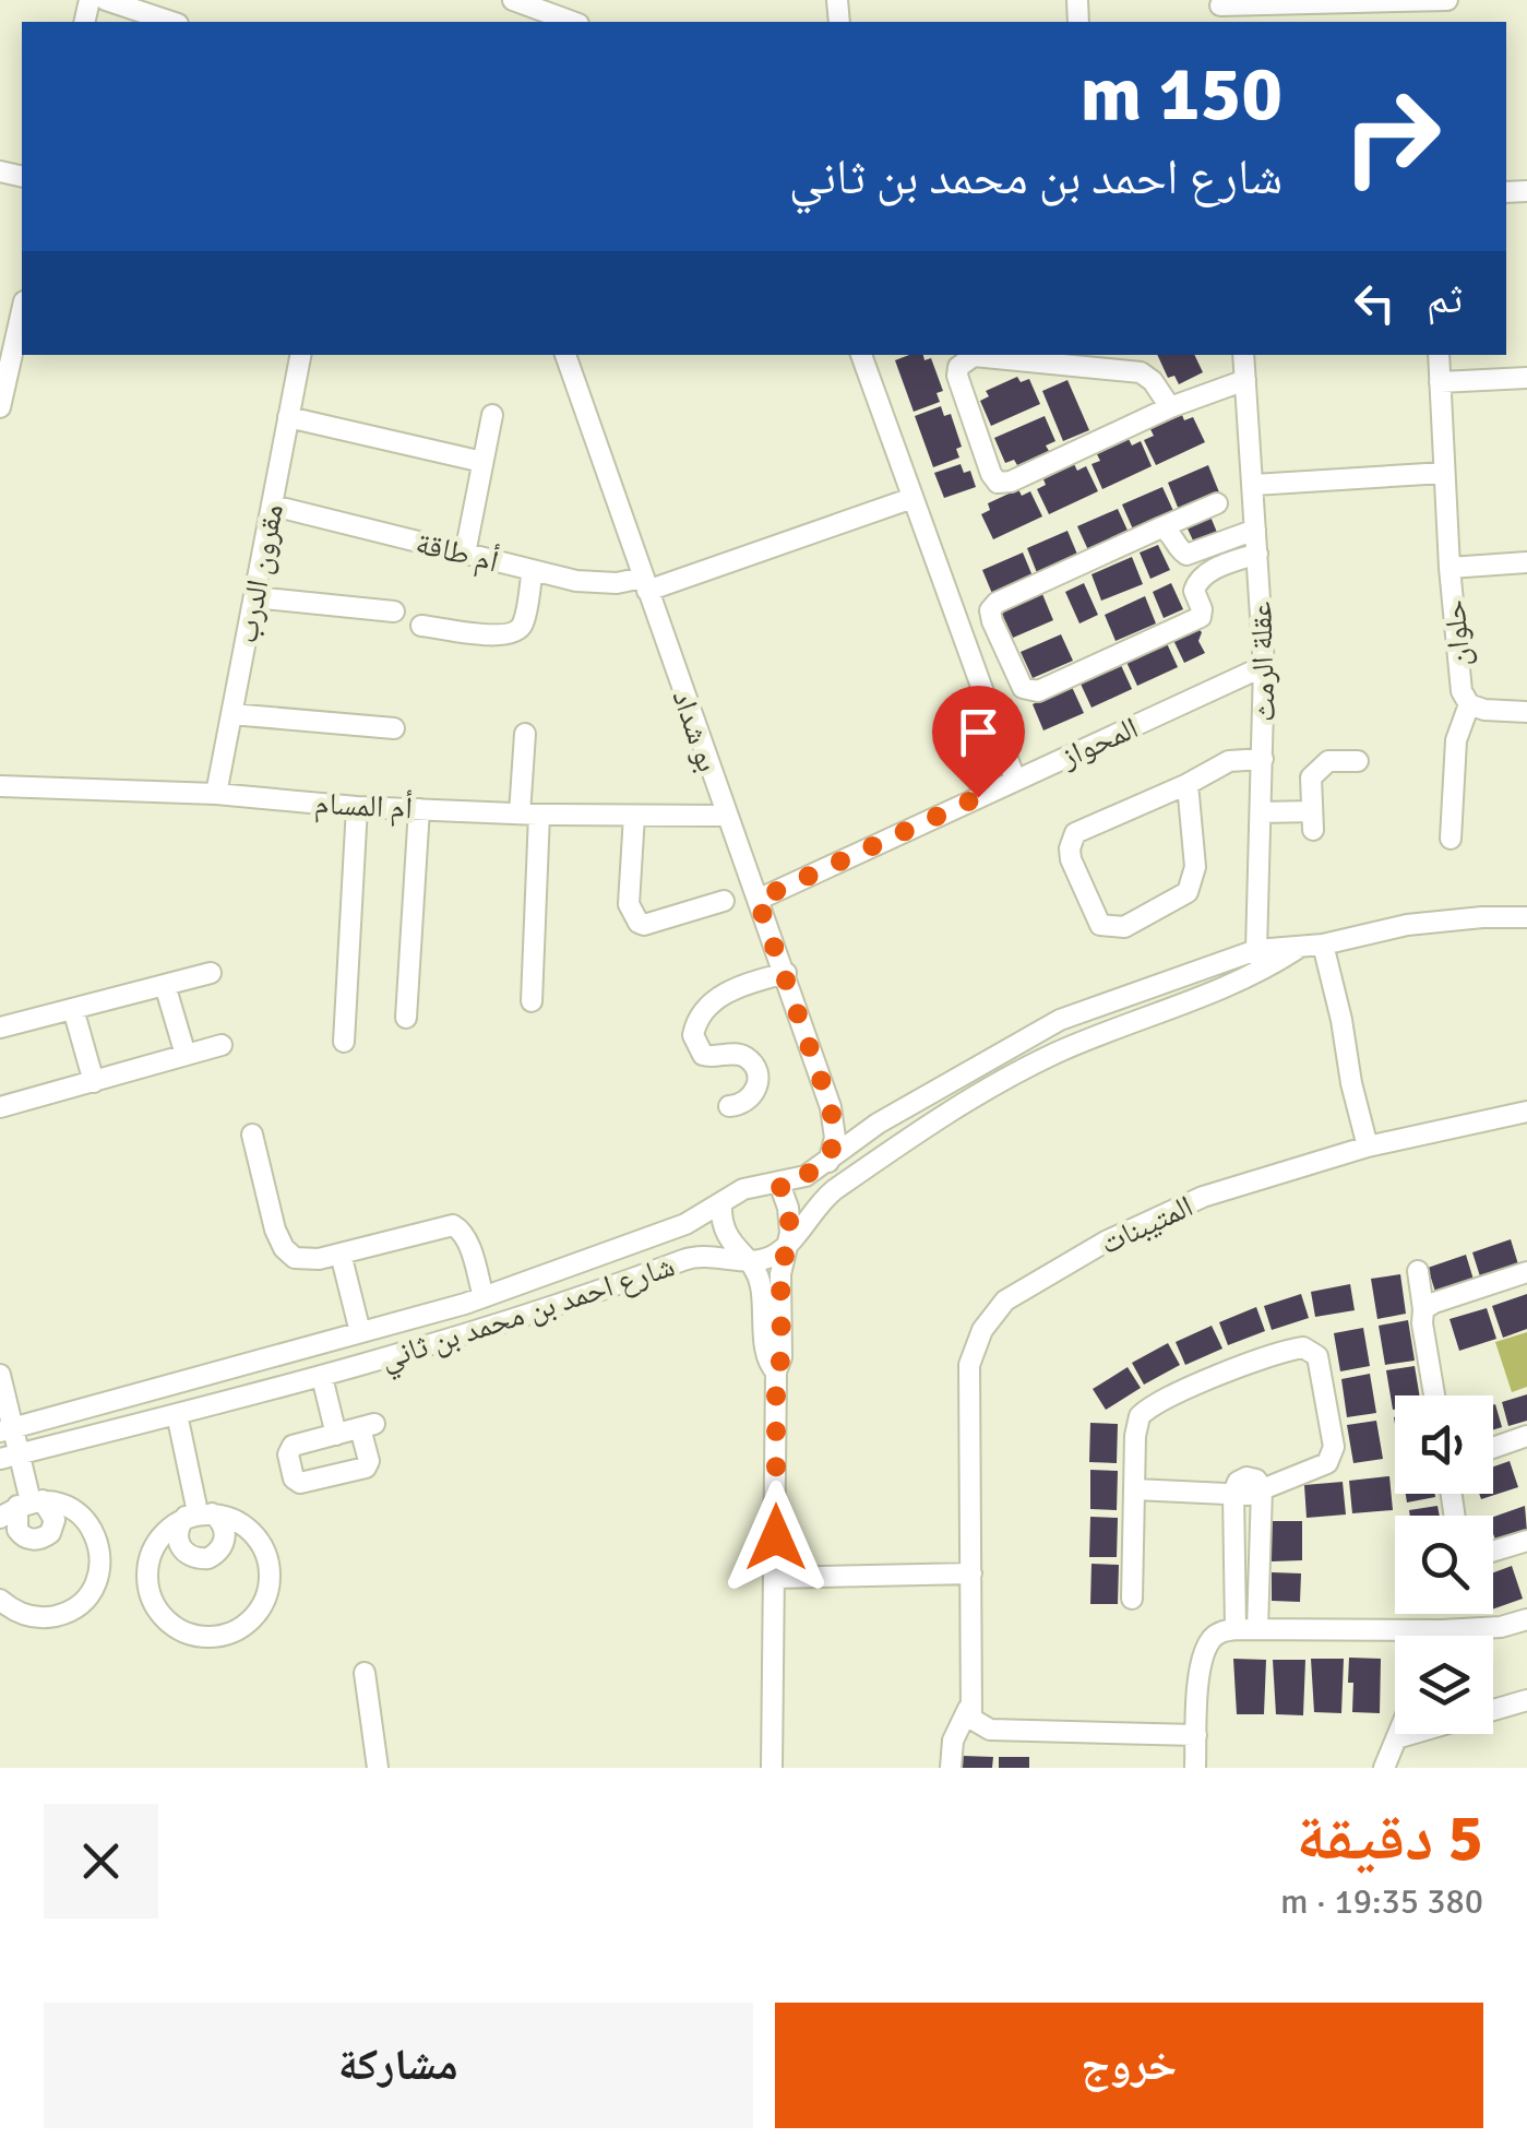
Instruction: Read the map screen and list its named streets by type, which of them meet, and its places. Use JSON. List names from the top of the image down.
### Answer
{
  "streets": {
    "street": [
      "أم طاقة",
      "مقرون الدرب",
      "حلوان",
      "عقلة الرمث",
      "بو شداد",
      "المحواز",
      "أم المسام",
      "المتيبنات",
      "شارع احمد بن محمد بن ثاني"
    ]
  },
  "crossings": [
    ["أم طاقة", "مقرون الدرب"],
    ["أم طاقة", "بو شداد"],
    ["مقرون الدرب", "أم المسام"],
    ["عقلة الرمث", "المحواز"],
    ["عقلة الرمث", "شارع احمد بن محمد بن ثاني"],
    ["بو شداد", "المحواز"],
    ["بو شداد", "أم المسام"],
    ["بو شداد", "شارع احمد بن محمد بن ثاني"]
  ],
  "page": {
    "turn": ["150 m", "شارع احمد بن محمد بن ثاني"],
    "then": "ثم",
    "heading": ["5 دقيقة", "380 m · 19:35"],
    "buttons": ["خروج", "مشاركة"]
  }
}
